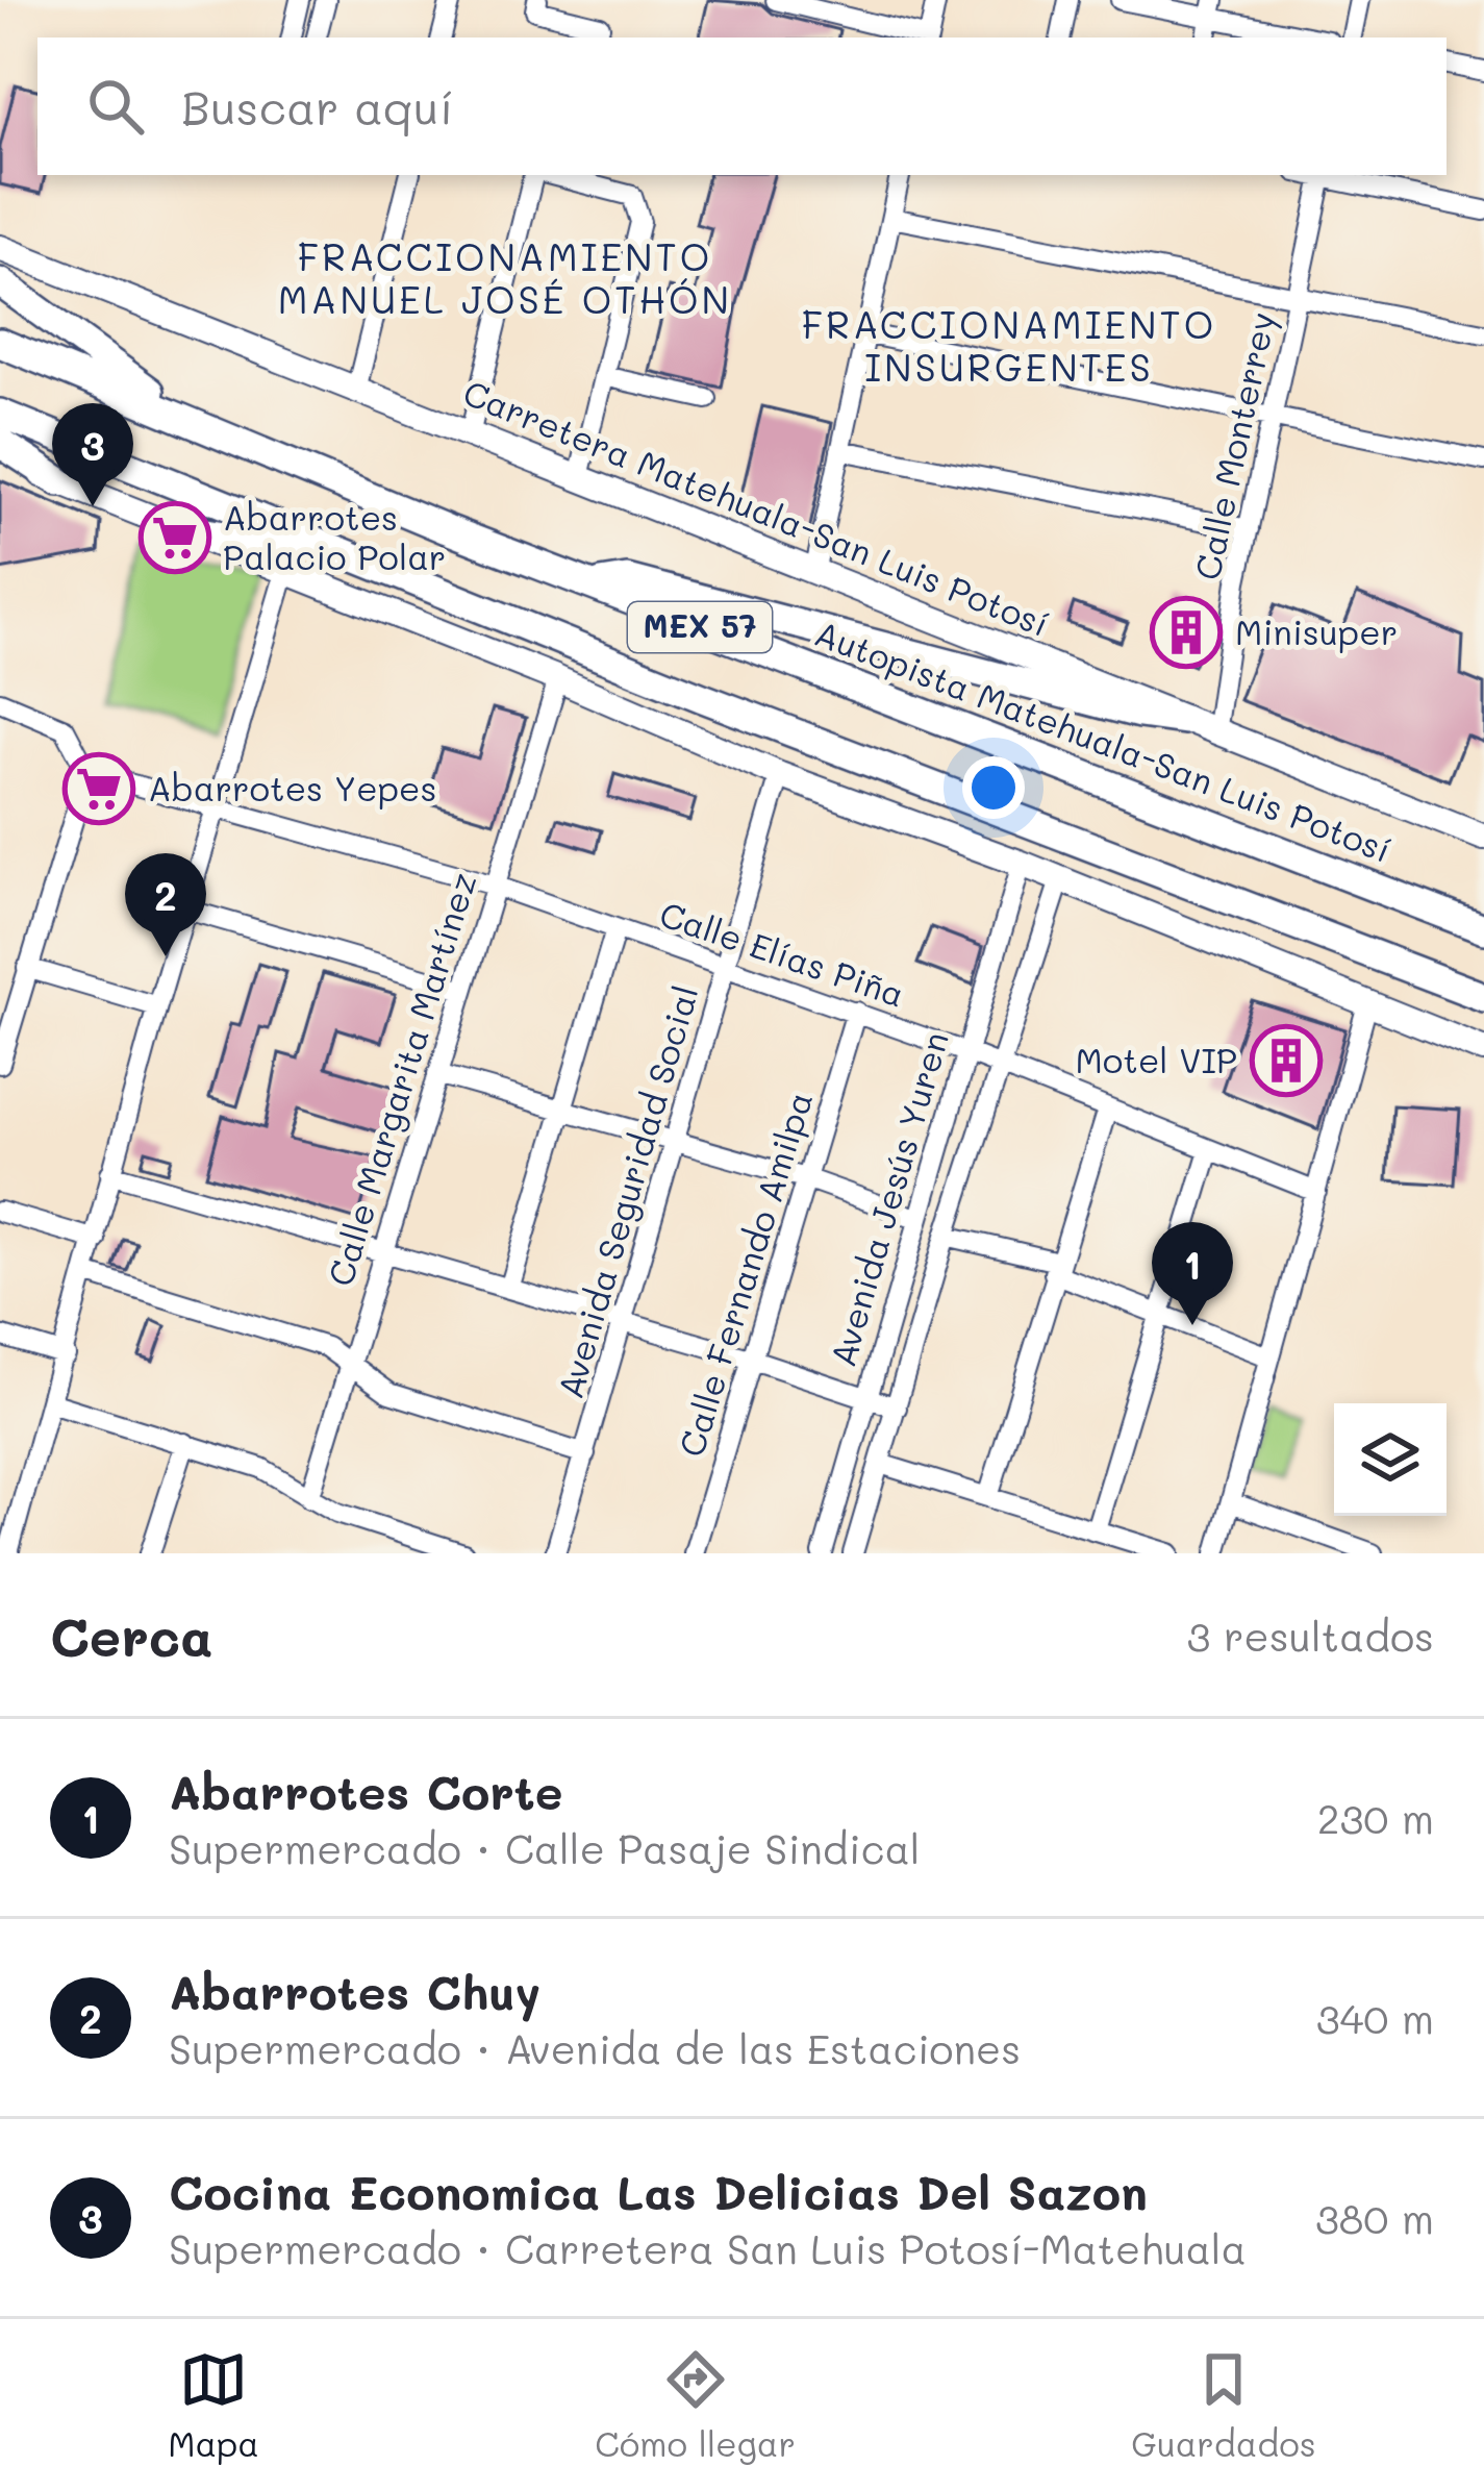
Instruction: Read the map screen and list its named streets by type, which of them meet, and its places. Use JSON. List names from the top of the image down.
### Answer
{
  "streets": {
    "highway": ["MEX 57", "Autopista Matehuala-San Luis Potosí"],
    "main road": ["Carretera Matehuala-San Luis Potosí"],
    "street": [
      "Calle Monterrey",
      "Calle Elías Piña",
      "Calle Margarita Martínez",
      "Avenida Seguridad Social",
      "Avenida Jesús Yuren",
      "Calle Fernando Amilpa"
    ]
  },
  "crossings": [
    ["Calle Monterrey", "Carretera Matehuala-San Luis Potosí"],
    ["Calle Elías Piña", "Calle Margarita Martínez"],
    ["Calle Elías Piña", "Avenida Seguridad Social"],
    ["Calle Elías Piña", "Avenida Jesús Yuren"],
    ["Calle Elías Piña", "Calle Fernando Amilpa"]
  ],
  "districts": ["FRACCIONAMIENTO MANUEL JOSÉ OTHÓN", "FRACCIONAMIENTO INSURGENTES"],
  "places": {
    "supermarket": ["Abarrotes Palacio Polar", "Abarrotes Yepes"],
    "building": ["Minisuper", "Motel VIP"]
  },
  "page": {
    "search": "Buscar aquí",
    "pins": ["3", "2", "1"],
    "heading": ["Cerca", "3 resultados"],
    "list": [
      {
        "mark": "1",
        "name": "Abarrotes Corte",
        "note": "Supermercado · Calle Pasaje Sindical",
        "value": "230 m"
      },
      {
        "mark": "2",
        "name": "Abarrotes Chuy",
        "note": "Supermercado · Avenida de las Estaciones",
        "value": "340 m"
      },
      {
        "mark": "3",
        "name": "Cocina Economica Las Delicias Del Sazon",
        "note": "Supermercado · Carretera San Luis Potosí-Matehuala",
        "value": "380 m"
      }
    ],
    "nav": ["Mapa", "Cómo llegar", "Guardados"]
  }
}
